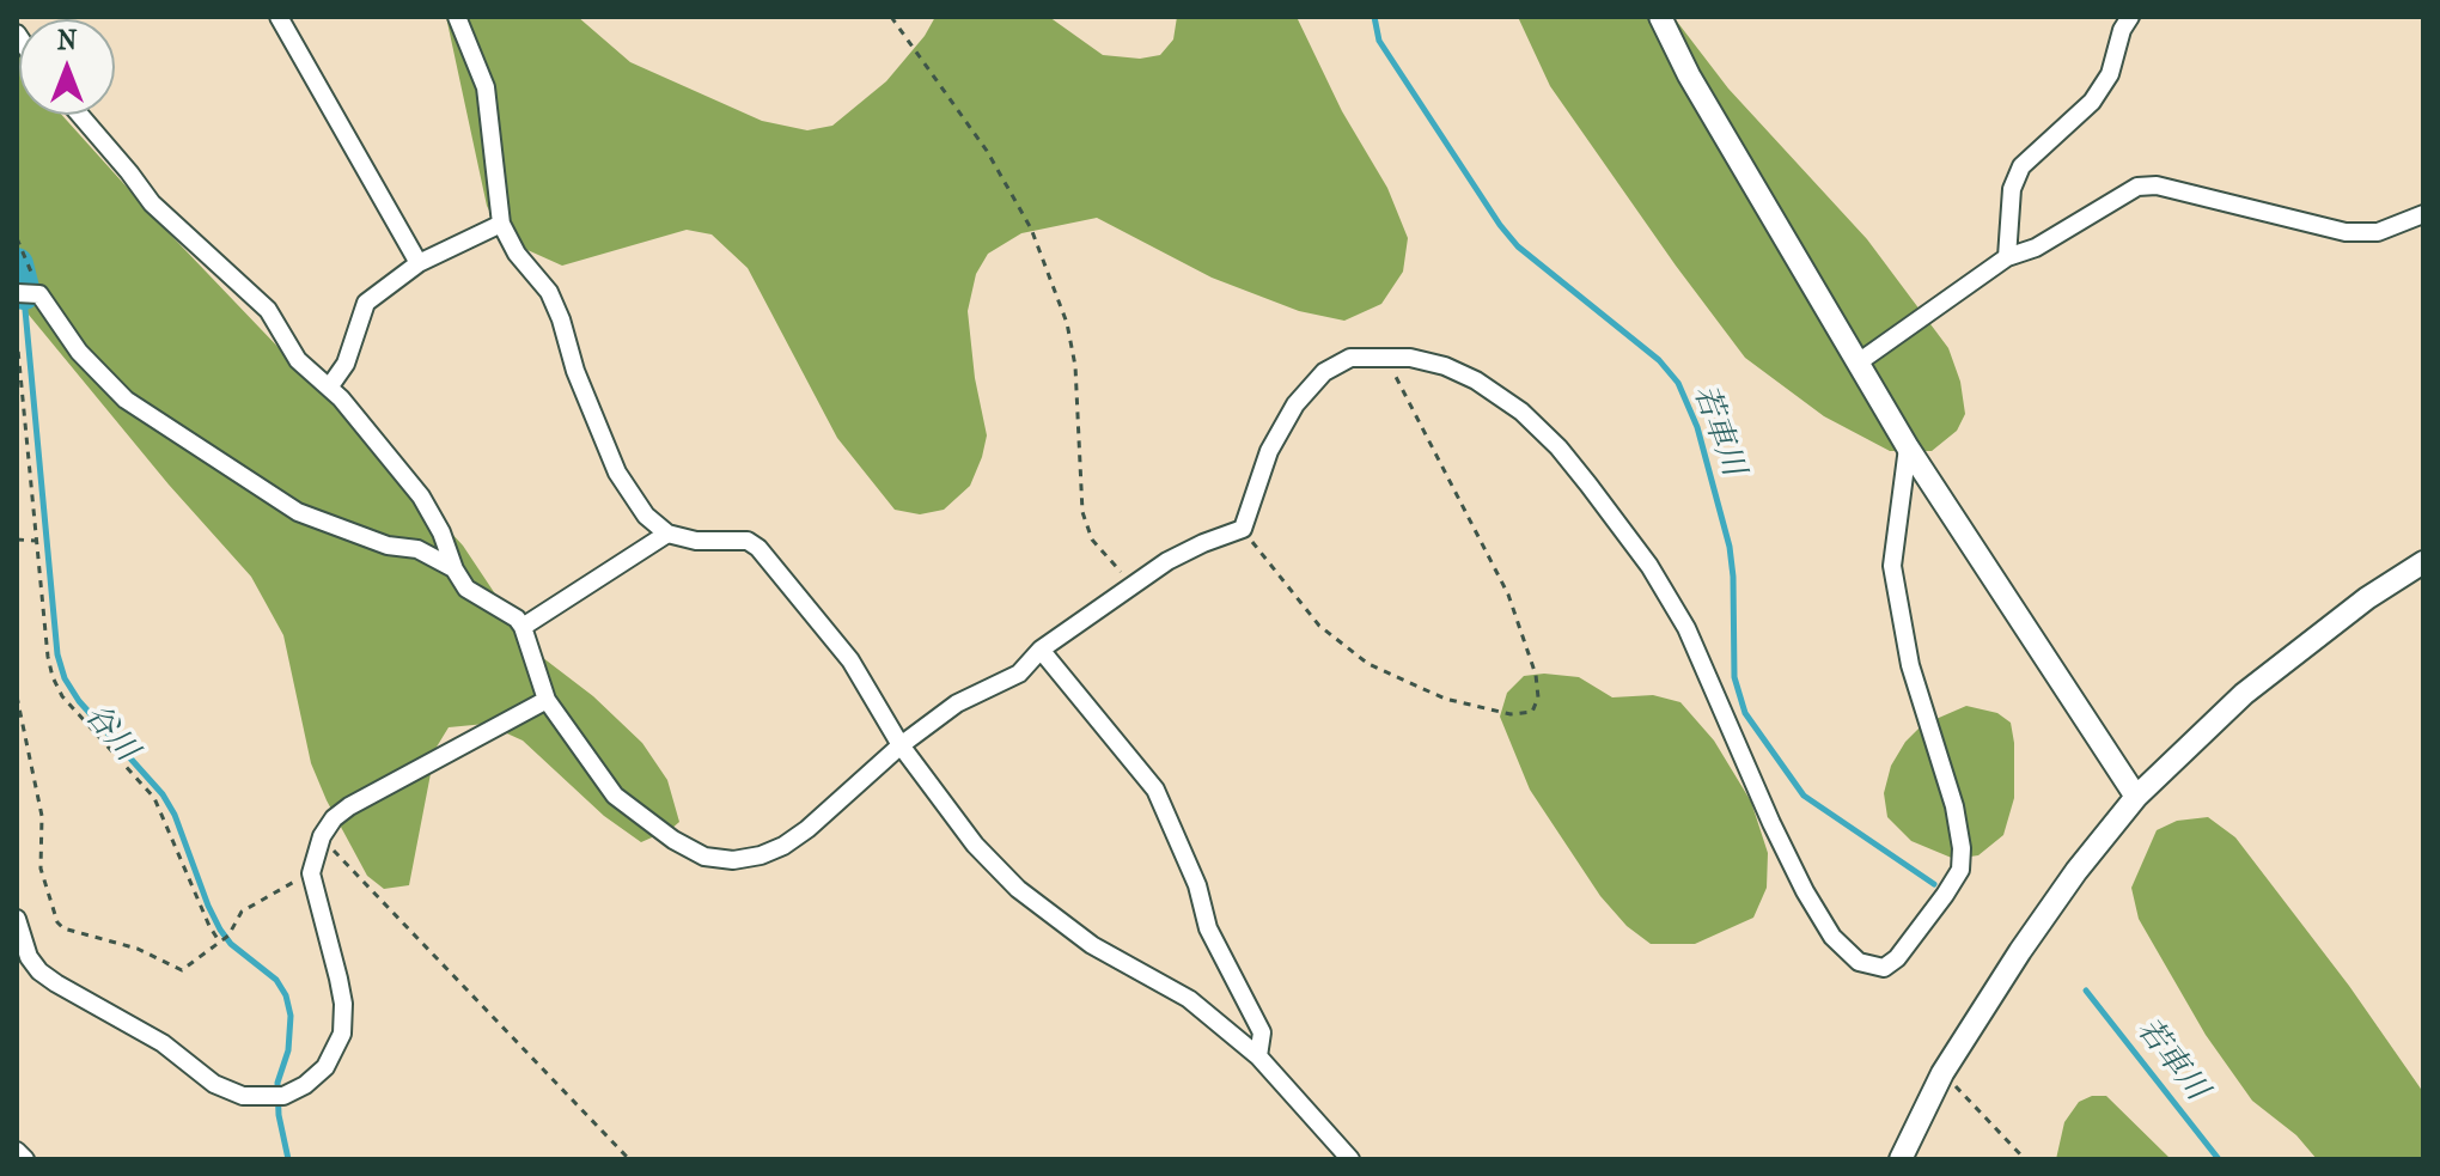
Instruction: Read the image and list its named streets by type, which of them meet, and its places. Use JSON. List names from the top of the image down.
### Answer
{
  "water": ["若車川", "谷川"],
  "north": "top"
}
